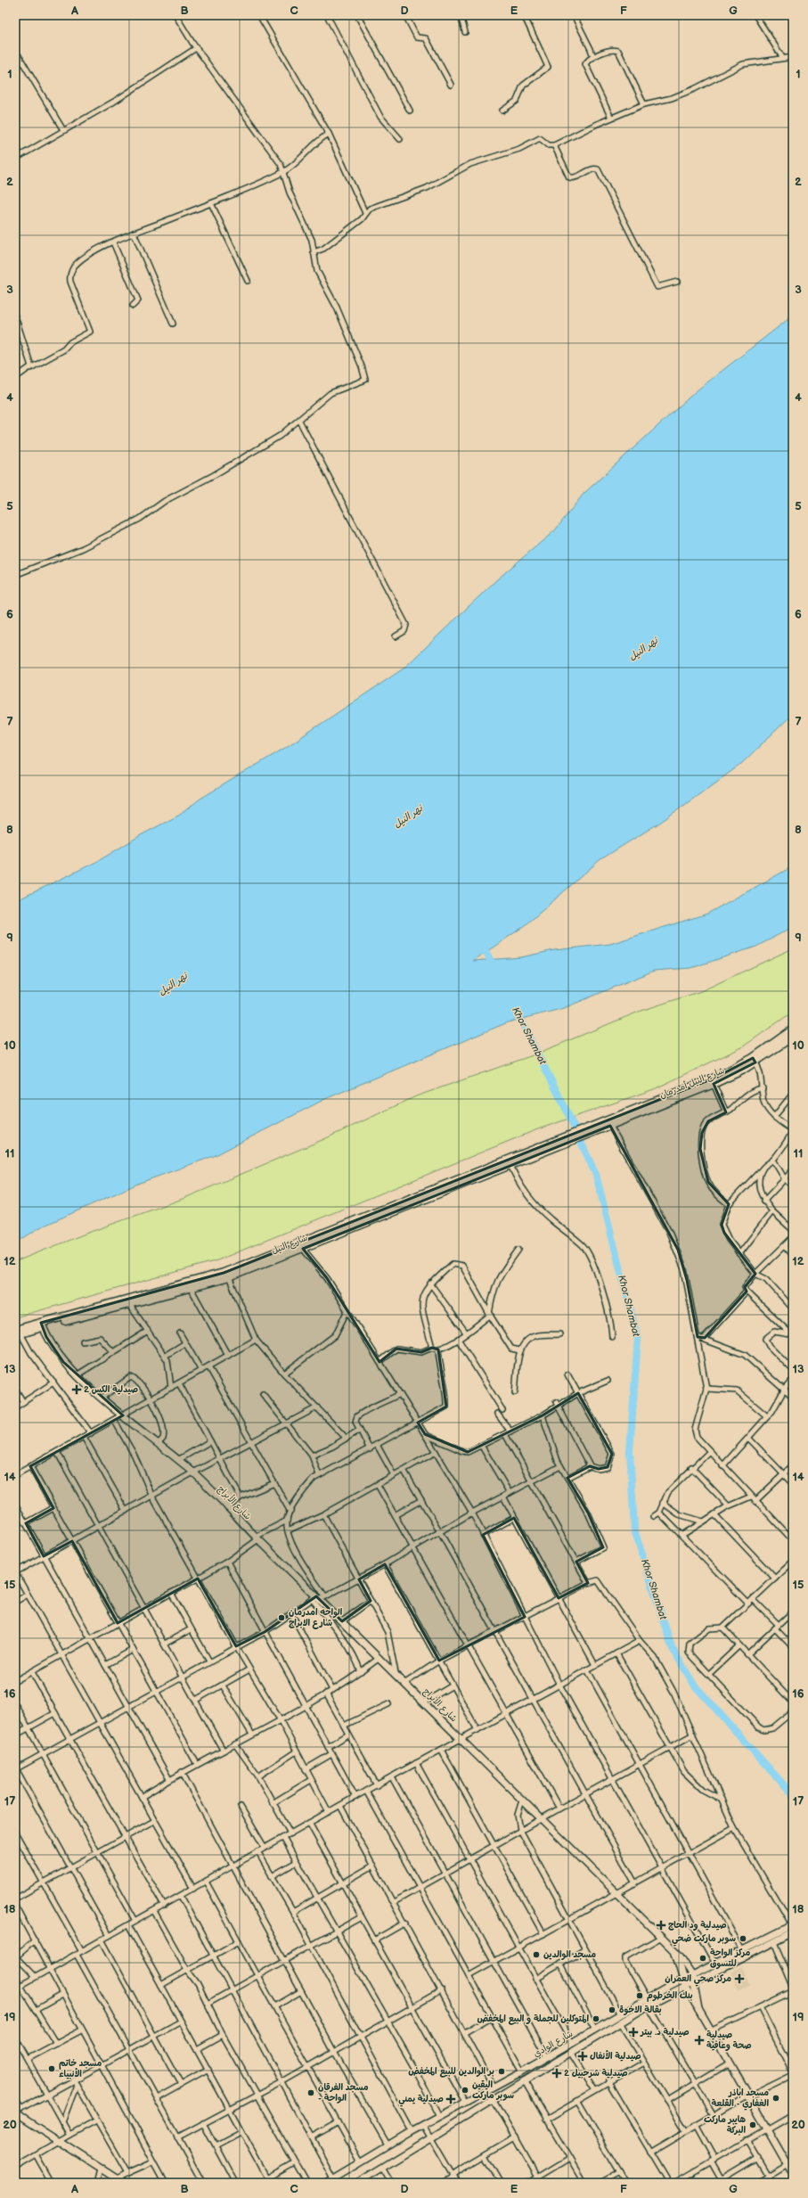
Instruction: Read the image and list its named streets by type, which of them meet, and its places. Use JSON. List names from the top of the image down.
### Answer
{
  "streets": {
    "main road": ["شارع النيل أمدرمان", "شارع النيل"],
    "street": ["شارع الأبراج", "شارع الوادي"]
  },
  "crossings": [
    ["شارع النيل", "شارع الأبراج"],
    ["شارع الأبراج", "شارع الوادي"]
  ],
  "water": ["نهر النيل", "Khor Shambat"],
  "places": {
    "health": [
      "صيدلية الكس 2",
      "صيدلية ود الحاج",
      "مركز صحي العمران",
      "صيدلية د. بيتر",
      "صيدلية صحة وعافية",
      "صيدلية الأنفال",
      "صيدلية شرحبيل 2",
      "صيدلية يمني"
    ],
    "other": [
      "الواحه امدرمان شارع الابراج",
      "سوبر ماركت ضحي",
      "مسجد الوالدين",
      "مركز الواحة للتسوق",
      "بنك الخرطوم",
      "بقالة الاخوة",
      "المتوكلين للجملة و البيع المخفض",
      "مسجد خاتم الأنبياء",
      "بر الوالدين للبيع المخفض",
      "اليقين سوبر ماركت",
      "مسجد الفرقان - الواحة",
      "مسجد اباذر الغفاري - القلعة",
      "هايبر ماركت البركة"
    ]
  },
  "grid": {
    "columns": [
      "A",
      "B",
      "C",
      "D",
      "E",
      "F",
      "G"
    ],
    "rows": [
      "1",
      "2",
      "3",
      "4",
      "5",
      "6",
      "7",
      "8",
      "9",
      "10",
      "11",
      "12",
      "13",
      "14",
      "15",
      "16",
      "17",
      "18",
      "19",
      "20"
    ]
  }
}
